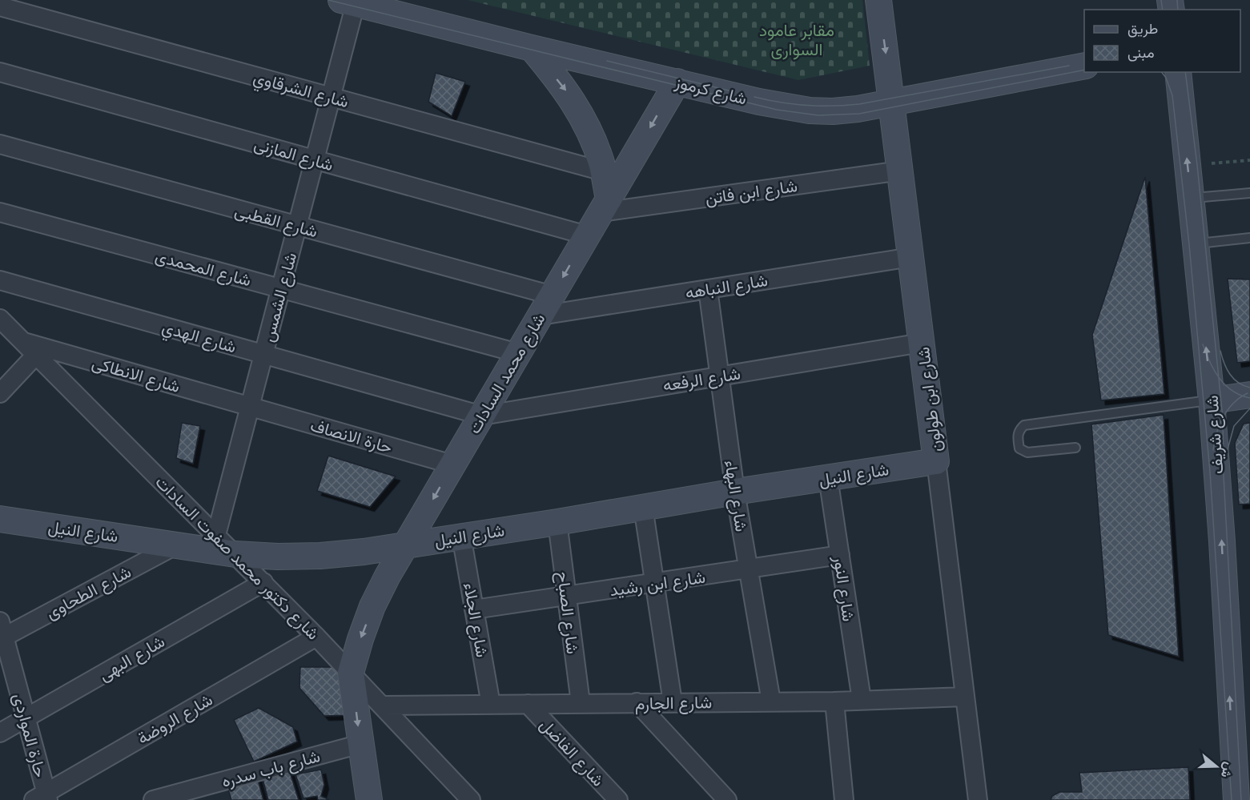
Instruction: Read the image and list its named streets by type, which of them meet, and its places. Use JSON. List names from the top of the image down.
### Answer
{
  "streets": {
    "main road": [
      "شارع كرموز",
      "شارع محمد السادات",
      "شارع ابن طولون",
      "شارع شريف",
      "شارع النيل"
    ],
    "street": [
      "شارع الشرقاوي",
      "شارع المازنى",
      "شارع ابن فاتن",
      "شارع القطبى",
      "شارع المحمدى",
      "شارع النباهه",
      "شارع الشمس",
      "شارع الهدي",
      "شارع الانطاكى",
      "شارع الرفعه",
      "حارة الانصاف",
      "شارع البهاء",
      "شارع دكتور محمد صفوت السادات",
      "شارع ابن رشيد",
      "شارع النور",
      "شارع الطحاوى",
      "شارع الصباح",
      "شارع الجلاء",
      "شارع البهى",
      "شارع الجارم",
      "شارع الروضة",
      "حارة المواردى",
      "شارع الفاضل",
      "شارع باب سدره"
    ]
  },
  "crossings": [
    ["شارع الشرقاوي", "شارع الشمس"],
    ["شارع كرموز", "شارع الشمس"],
    ["شارع كرموز", "شارع محمد السادات"],
    ["شارع كرموز", "شارع ابن طولون"],
    ["شارع المازنى", "شارع الشمس"],
    ["شارع المازنى", "شارع محمد السادات"],
    ["شارع ابن فاتن", "شارع محمد السادات"],
    ["شارع ابن فاتن", "شارع ابن طولون"],
    ["شارع القطبى", "شارع النباهه"],
    ["شارع القطبى", "شارع الشمس"],
    ["شارع القطبى", "شارع محمد السادات"],
    ["شارع المحمدى", "شارع الشمس"],
    ["شارع المحمدى", "شارع محمد السادات"],
    ["شارع النباهه", "شارع محمد السادات"],
    ["شارع النباهه", "شارع ابن طولون"],
    ["شارع النباهه", "شارع البهاء"],
    ["شارع الشمس", "شارع الهدي"],
    ["شارع الشمس", "شارع الانطاكى"],
    ["شارع الشمس", "حارة الانصاف"],
    ["شارع الشمس", "شارع دكتور محمد صفوت السادات"],
    ["شارع الهدي", "شارع محمد السادات"],
    ["شارع الهدي", "شارع الرفعه"],
    ["شارع محمد السادات", "شارع الرفعه"],
    ["شارع محمد السادات", "حارة الانصاف"],
    ["شارع محمد السادات", "شارع النيل"],
    ["شارع محمد السادات", "شارع دكتور محمد صفوت السادات"],
    ["شارع الانطاكى", "حارة الانصاف"],
    ["شارع الانطاكى", "شارع دكتور محمد صفوت السادات"],
    ["شارع الرفعه", "شارع ابن طولون"],
    ["شارع الرفعه", "شارع البهاء"],
    ["شارع ابن طولون", "شارع النيل"],
    ["شارع ابن طولون", "شارع الجارم"],
    ["شارع النيل", "شارع البهاء"],
    ["شارع النيل", "شارع دكتور محمد صفوت السادات"],
    ["شارع النيل", "شارع النور"],
    ["شارع النيل", "شارع الطحاوى"],
    ["شارع النيل", "شارع الصباح"],
    ["شارع النيل", "شارع الجلاء"],
    ["شارع البهاء", "شارع ابن رشيد"],
    ["شارع البهاء", "شارع الجارم"],
    ["شارع دكتور محمد صفوت السادات", "شارع البهى"],
    ["شارع دكتور محمد صفوت السادات", "شارع الجارم"],
    ["شارع دكتور محمد صفوت السادات", "شارع الروضة"],
    ["شارع ابن رشيد", "شارع النور"],
    ["شارع ابن رشيد", "شارع الصباح"],
    ["شارع ابن رشيد", "شارع الجلاء"],
    ["شارع النور", "شارع الجارم"],
    ["شارع الطحاوى", "حارة المواردى"],
    ["شارع الصباح", "شارع الجارم"],
    ["شارع الجلاء", "شارع الجارم"],
    ["شارع البهى", "حارة المواردى"],
    ["شارع الجارم", "شارع الفاضل"],
    ["شارع الروضة", "حارة المواردى"]
  ],
  "one_way": ["شارع محمد السادات", "شارع شريف"],
  "parks": ["مقابر عامود السوارى"],
  "legend": ["طريق", "مبنى"],
  "north": "right"
}
